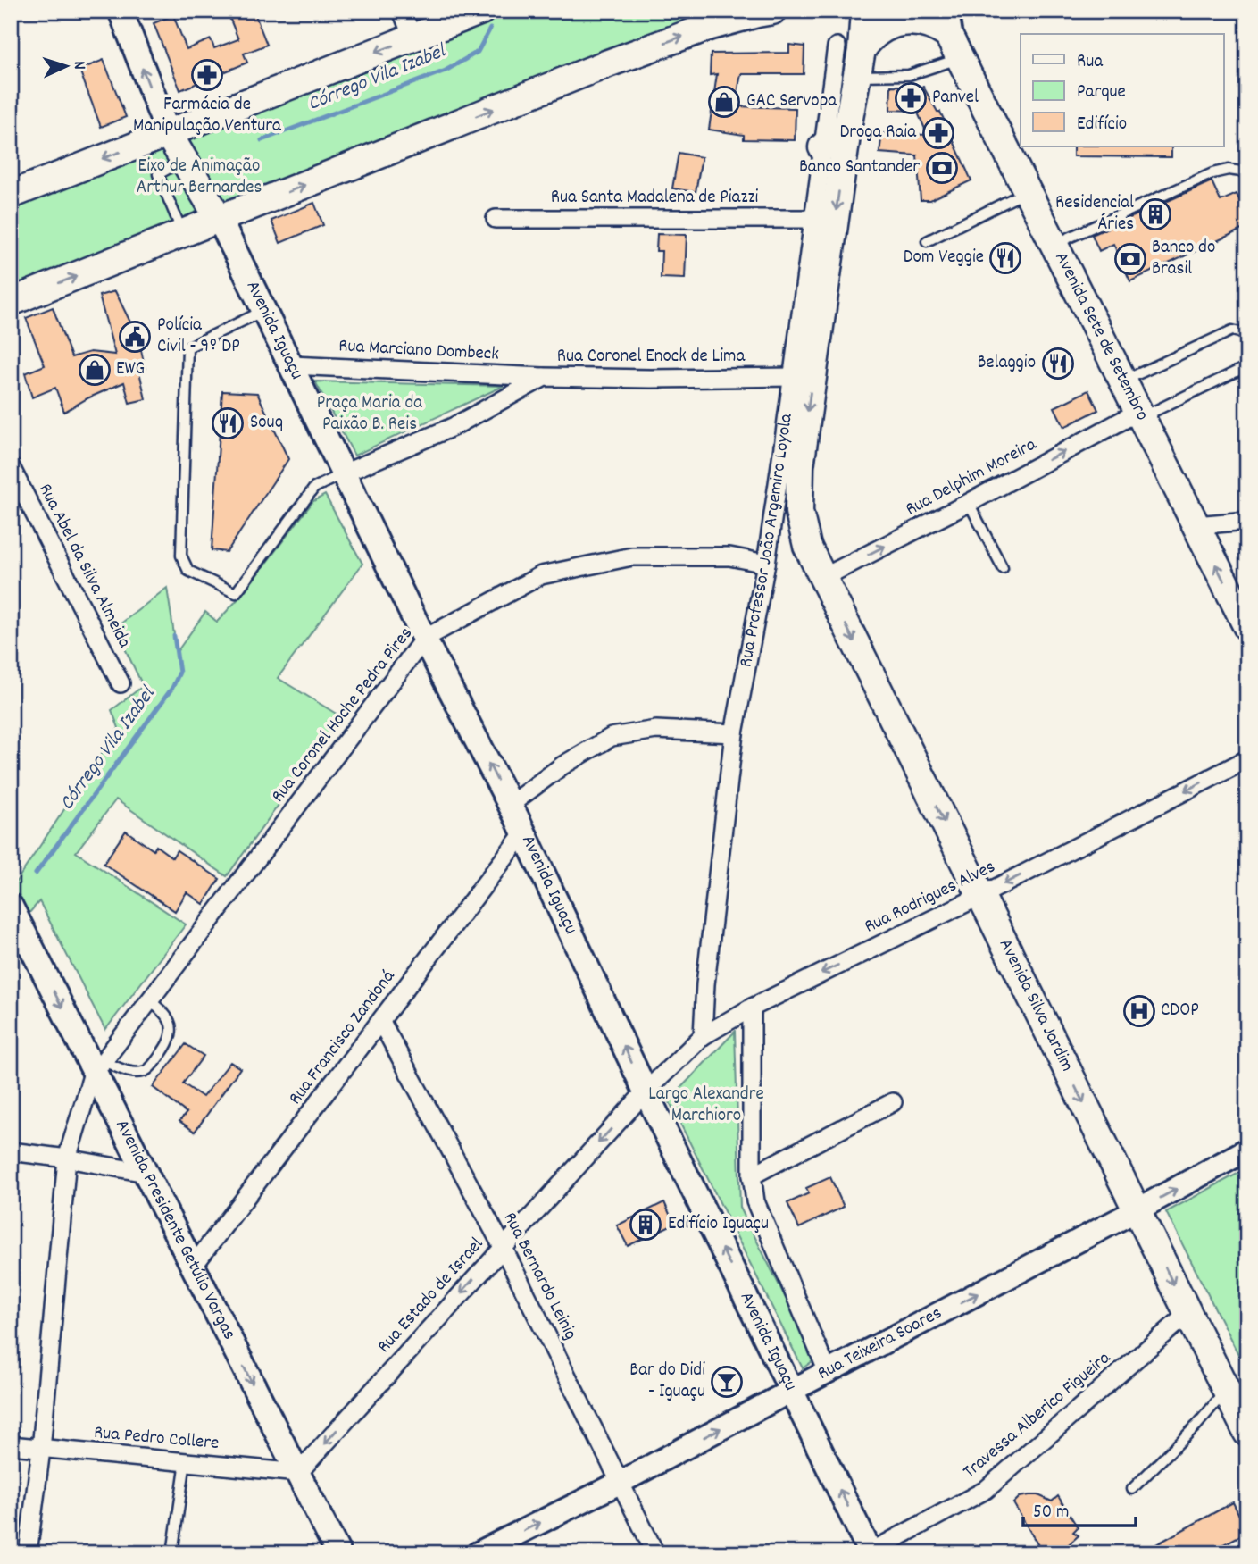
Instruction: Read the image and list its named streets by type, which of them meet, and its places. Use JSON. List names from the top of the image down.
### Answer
{
  "streets": {
    "main road": [
      "Avenida Iguaçu",
      "Avenida Sete de Setembro",
      "Rua Professor João Argemiro Loyola",
      "Avenida Silva Jardim",
      "Avenida Presidente Getúlio Vargas"
    ],
    "street": [
      "Rua Santa Madalena de Piazzi",
      "Rua Marciano Dombeck",
      "Rua Coronel Enock de Lima",
      "Rua Delphim Moreira",
      "Rua Abel da Silva Almeida",
      "Rua Coronel Hoche Pedra Pires",
      "Rua Rodrigues Alves",
      "Rua Francisco Zandoná",
      "Rua Bernardo Leinig",
      "Rua Estado de Israel",
      "Rua Teixeira Soares",
      "Travessa Alberico Figueira",
      "Rua Pedro Collere"
    ]
  },
  "crossings": [
    ["Rua Santa Madalena de Piazzi", "Rua Professor João Argemiro Loyola"],
    ["Avenida Iguaçu", "Rua Marciano Dombeck"],
    ["Avenida Iguaçu", "Rua Coronel Enock de Lima"],
    ["Avenida Iguaçu", "Rua Coronel Hoche Pedra Pires"],
    ["Avenida Iguaçu", "Rua Rodrigues Alves"],
    ["Avenida Iguaçu", "Rua Francisco Zandoná"],
    ["Avenida Iguaçu", "Rua Estado de Israel"],
    ["Avenida Iguaçu", "Rua Teixeira Soares"],
    ["Avenida Iguaçu", "Travessa Alberico Figueira"],
    ["Avenida Sete de Setembro", "Rua Delphim Moreira"],
    ["Rua Marciano Dombeck", "Rua Coronel Enock de Lima"],
    ["Rua Coronel Enock de Lima", "Rua Professor João Argemiro Loyola"],
    ["Rua Delphim Moreira", "Rua Professor João Argemiro Loyola"],
    ["Rua Delphim Moreira", "Avenida Silva Jardim"],
    ["Rua Professor João Argemiro Loyola", "Rua Coronel Hoche Pedra Pires"],
    ["Rua Professor João Argemiro Loyola", "Rua Rodrigues Alves"],
    ["Rua Professor João Argemiro Loyola", "Avenida Silva Jardim"],
    ["Rua Coronel Hoche Pedra Pires", "Avenida Presidente Getúlio Vargas"],
    ["Rua Rodrigues Alves", "Avenida Silva Jardim"],
    ["Rua Rodrigues Alves", "Rua Estado de Israel"],
    ["Avenida Silva Jardim", "Rua Teixeira Soares"],
    ["Avenida Silva Jardim", "Travessa Alberico Figueira"],
    ["Rua Francisco Zandoná", "Avenida Presidente Getúlio Vargas"],
    ["Rua Francisco Zandoná", "Rua Bernardo Leinig"],
    ["Avenida Presidente Getúlio Vargas", "Rua Estado de Israel"],
    ["Avenida Presidente Getúlio Vargas", "Rua Pedro Collere"],
    ["Rua Bernardo Leinig", "Rua Estado de Israel"],
    ["Rua Bernardo Leinig", "Rua Teixeira Soares"],
    ["Rua Estado de Israel", "Rua Pedro Collere"]
  ],
  "one_way": [
    "Avenida Iguaçu",
    "Rua Delphim Moreira",
    "Rua Rodrigues Alves",
    "Avenida Silva Jardim",
    "Avenida Presidente Getúlio Vargas",
    "Rua Estado de Israel",
    "Rua Teixeira Soares"
  ],
  "water": ["Córrego Vila Izabel"],
  "parks": ["Eixo de Animação Arthur Bernardes", "Praça Maria da Paixão B. Reis", "Largo Alexandre Marchioro"],
  "places": {
    "pharmacy": ["Farmácia de Manipulação Ventura", "Panvel", "Droga Raia"],
    "shop": ["GAC Servopa", "EWG"],
    "bank": ["Banco Santander", "Banco do Brasil"],
    "building": ["Residencial Áries", "Edifício Iguaçu"],
    "restaurant": ["Dom Veggie", "Belaggio", "Souq"],
    "public building": ["Polícia Civil - 9º DP"],
    "hospital": ["CDOP"],
    "bar": ["Bar do Didi - Iguaçu"]
  },
  "legend": ["Rua", "Parque", "Edifício"],
  "scale_bar": "50 m",
  "north": "right"
}
